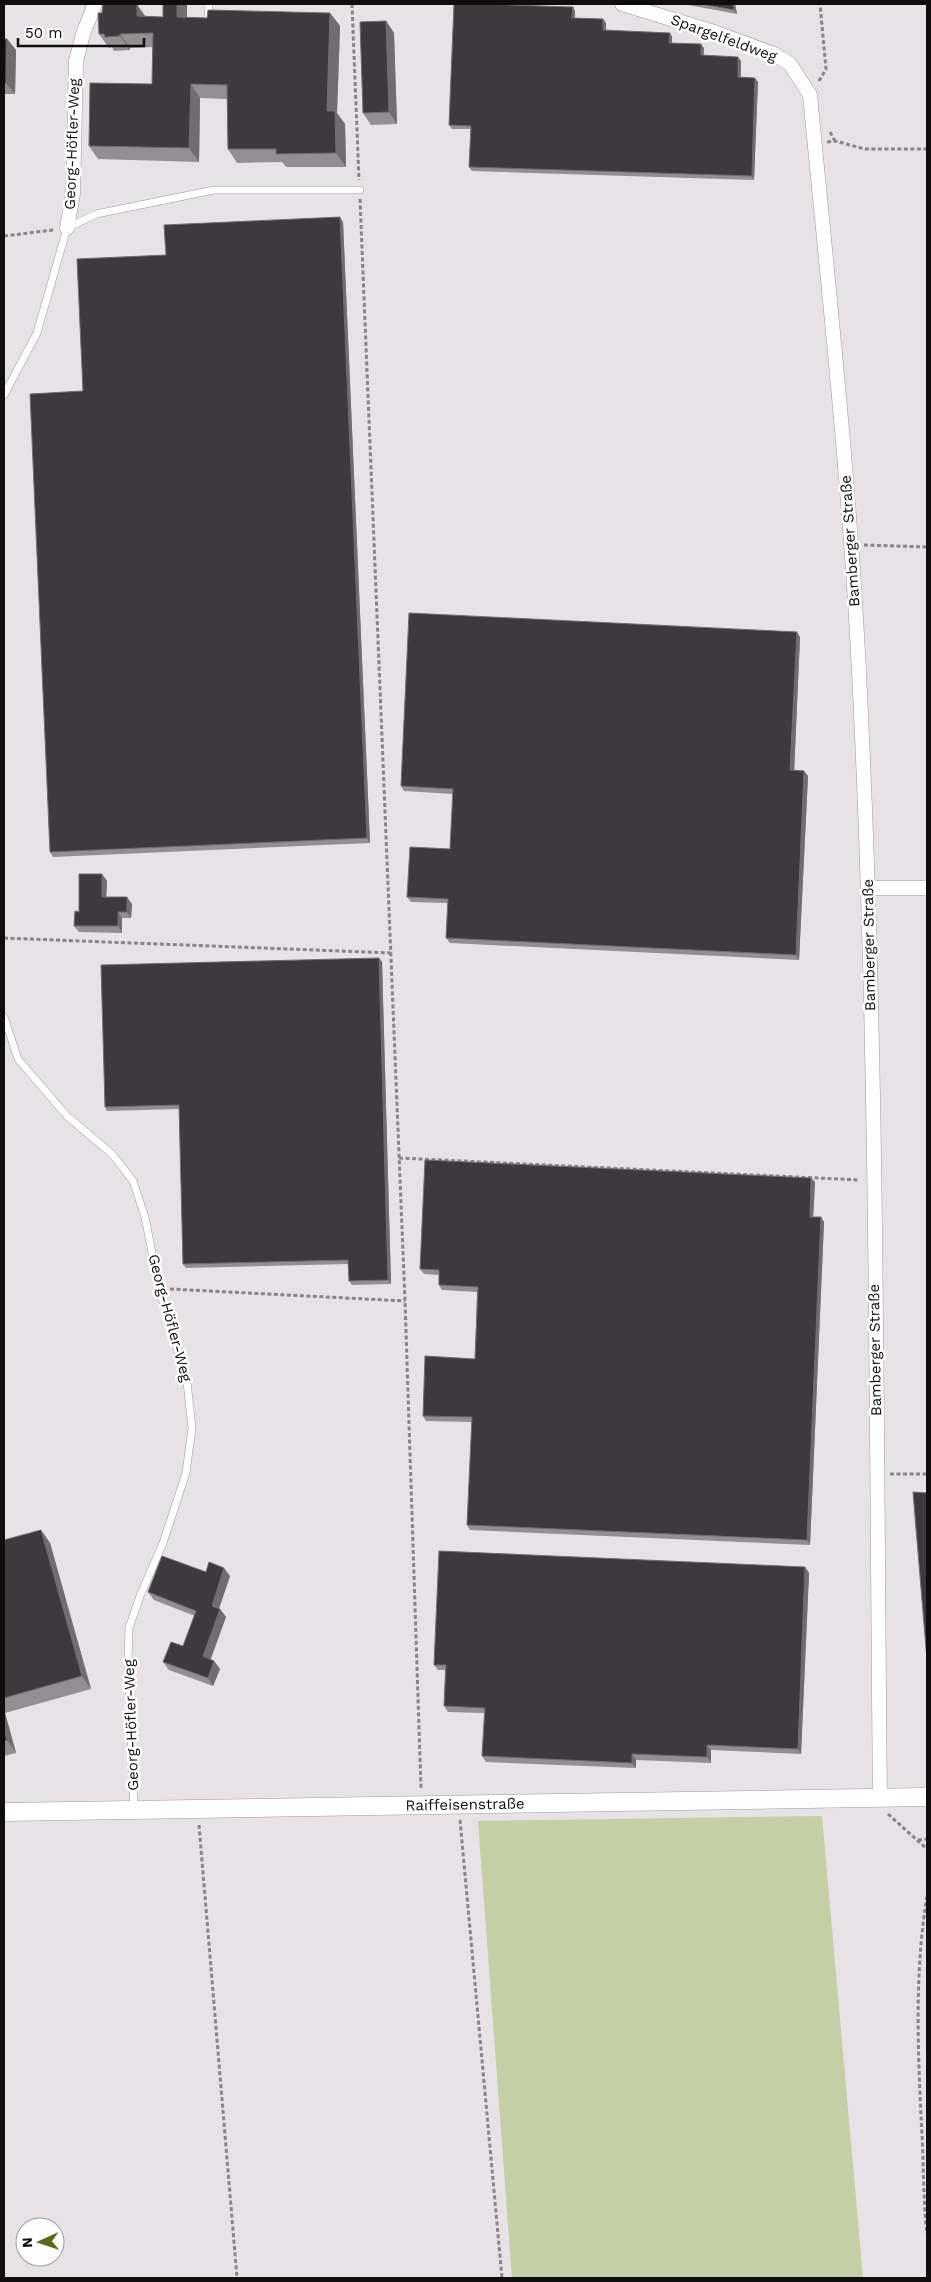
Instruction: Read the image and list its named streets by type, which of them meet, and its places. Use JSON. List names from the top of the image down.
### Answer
{
  "streets": {
    "street": [
      "Spargelfeldweg",
      "Georg-Höfler-Weg",
      "Bamberger Straße",
      "Raiffeisenstraße"
    ]
  },
  "crossings": [
    ["Spargelfeldweg", "Bamberger Straße"],
    ["Georg-Höfler-Weg", "Raiffeisenstraße"],
    ["Bamberger Straße", "Raiffeisenstraße"]
  ],
  "scale_bar": "50 m",
  "north": "left"
}
